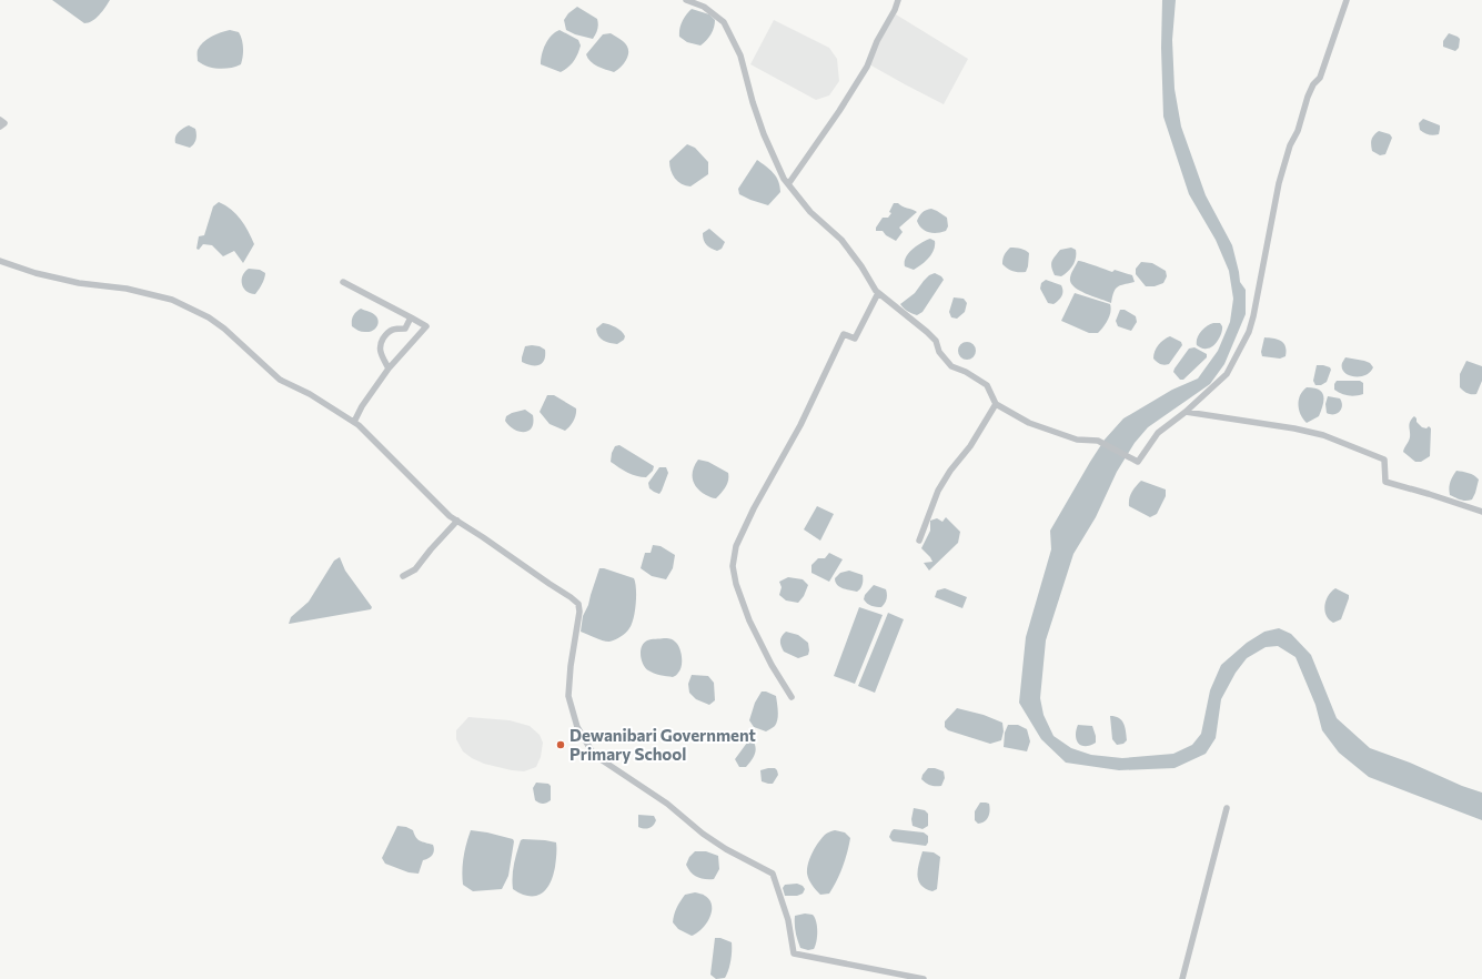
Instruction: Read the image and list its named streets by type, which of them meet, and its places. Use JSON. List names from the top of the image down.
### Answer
{
  "places": ["Dewanibari Government Primary School"]
}
